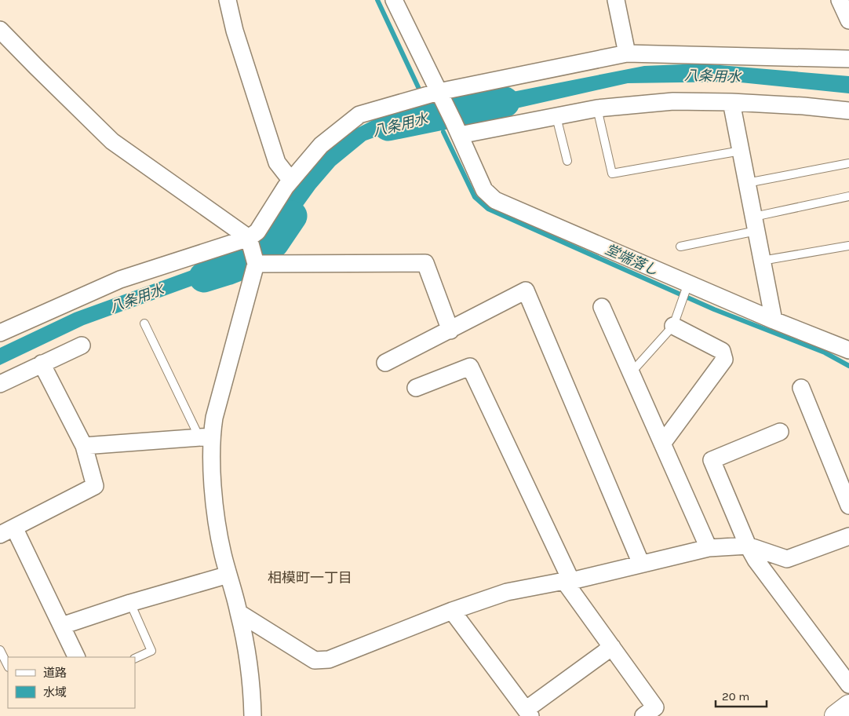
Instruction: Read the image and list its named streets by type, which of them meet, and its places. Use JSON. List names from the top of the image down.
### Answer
{
  "districts": ["相模町一丁目"],
  "water": ["八条用水", "堂端落し"],
  "legend": ["道路", "水域"],
  "scale_bar": "20 m"
}
